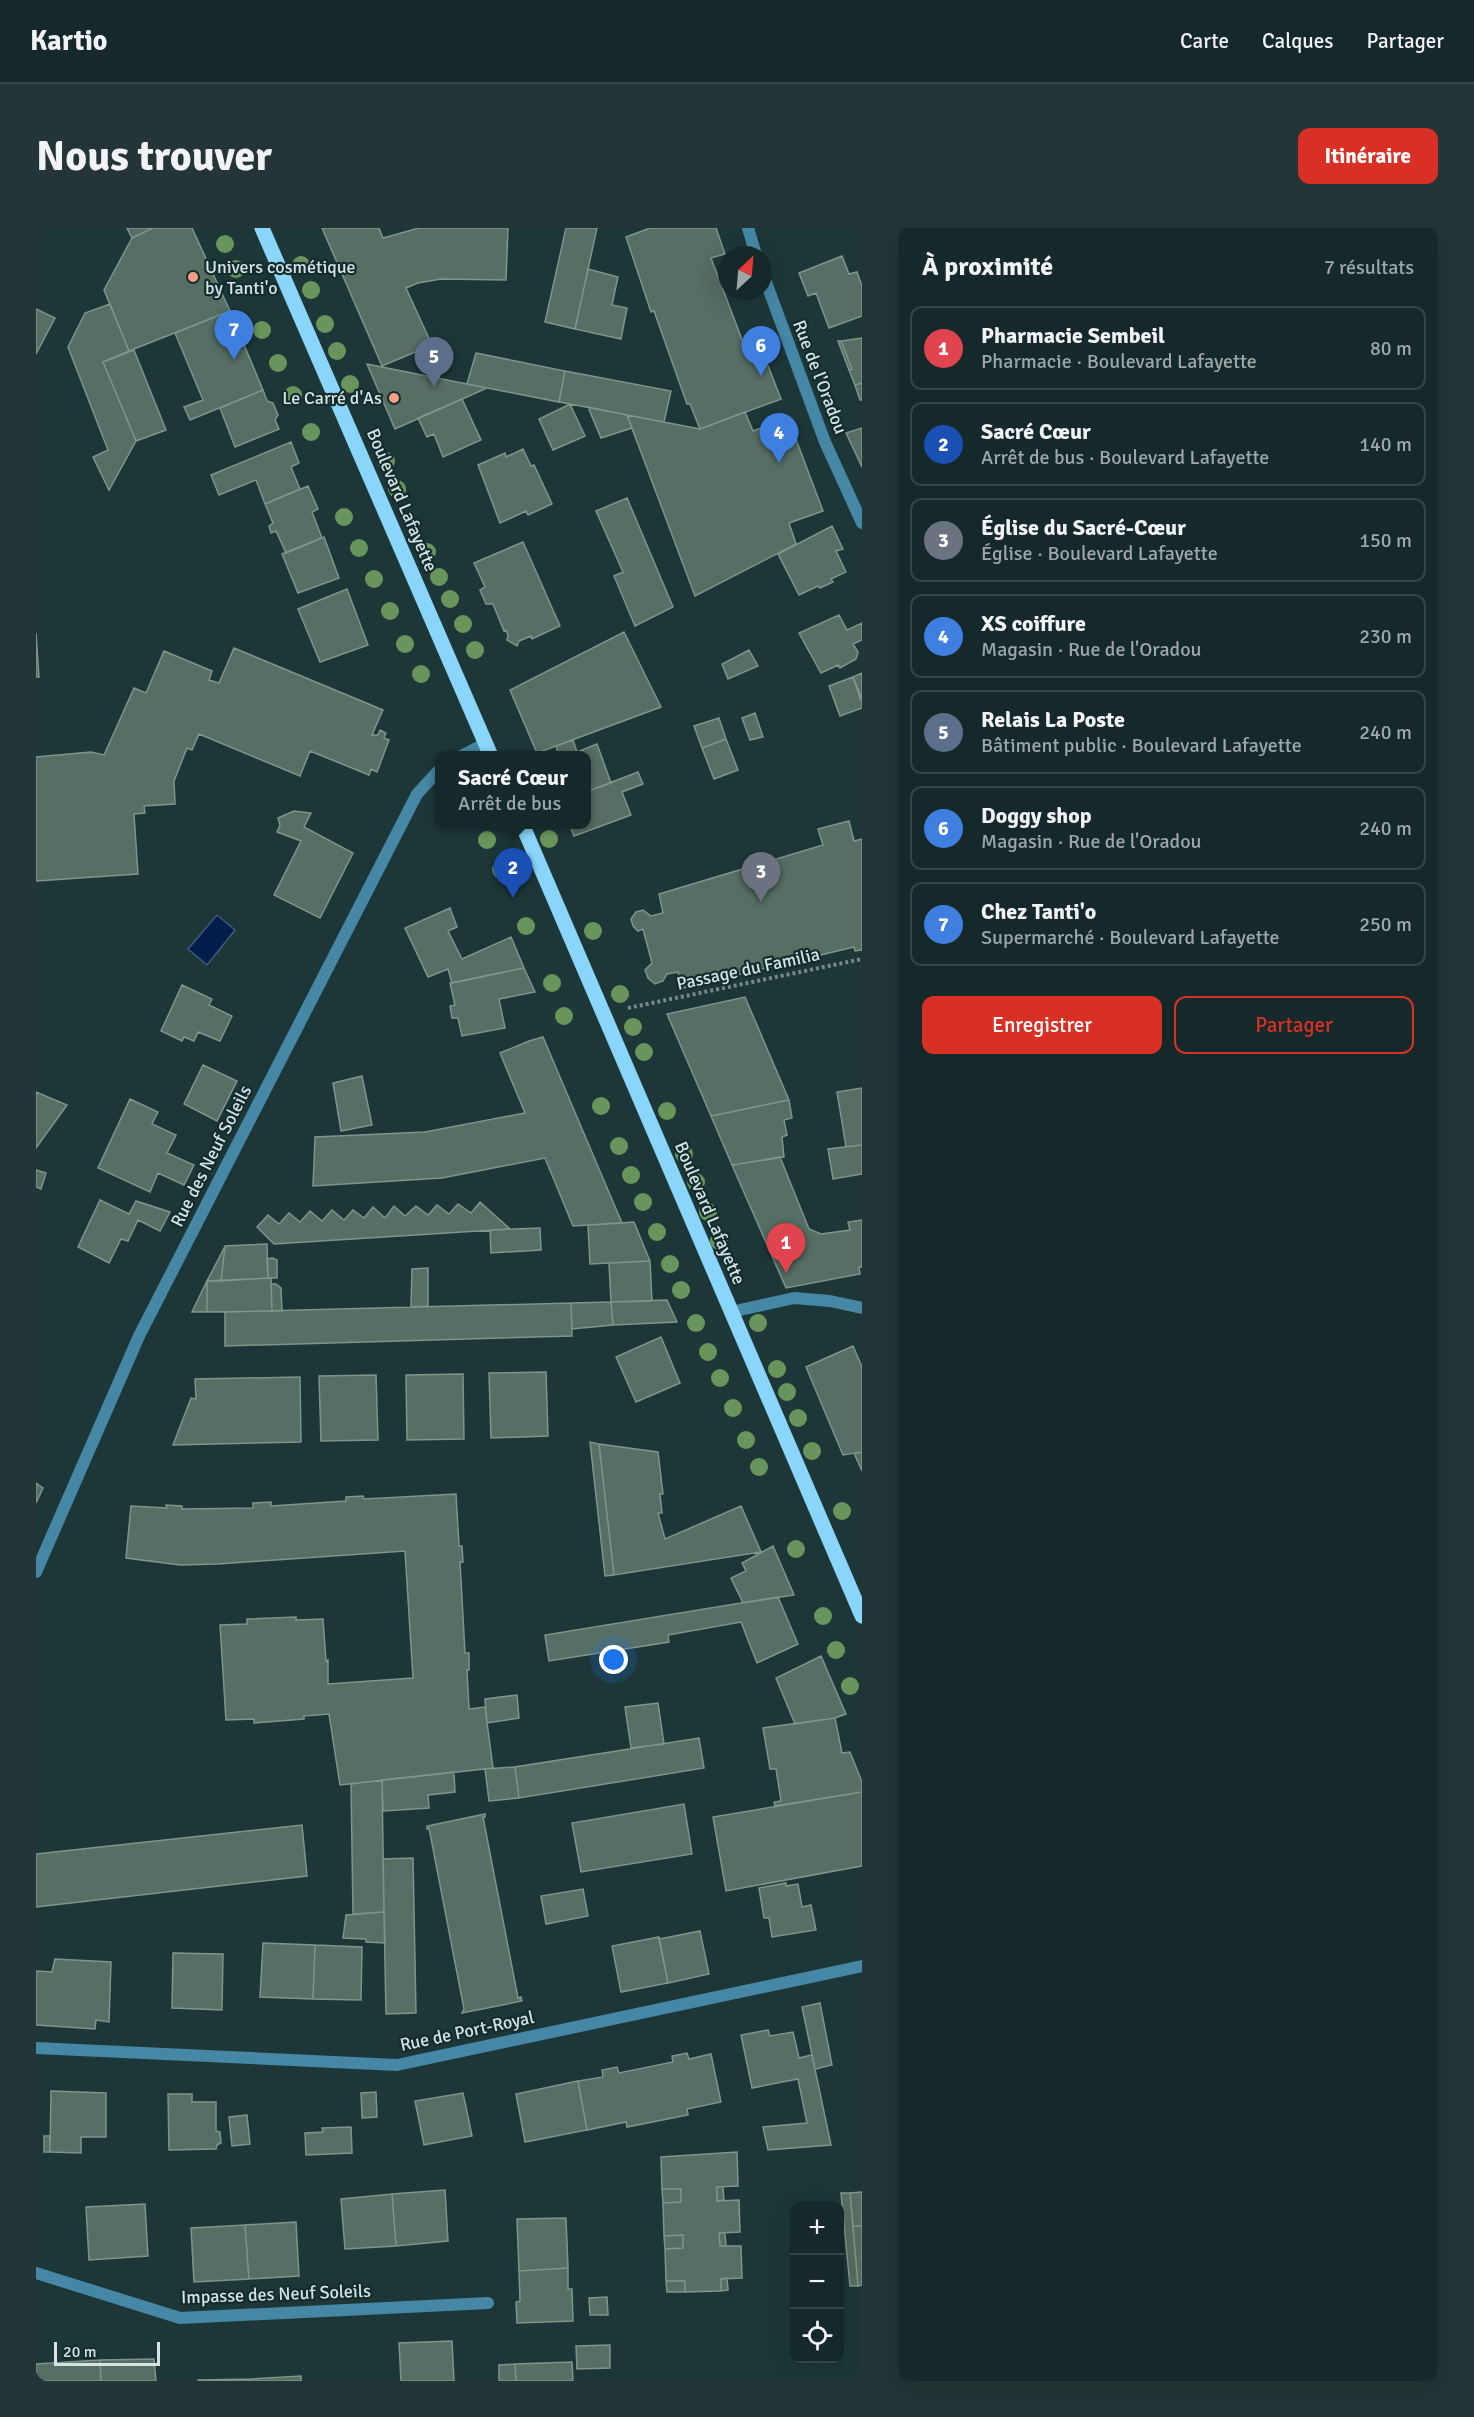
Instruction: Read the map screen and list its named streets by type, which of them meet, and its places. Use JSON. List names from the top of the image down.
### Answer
{
  "streets": {
    "main road": ["Boulevard Lafayette"],
    "street": [
      "Rue de l'Oradou",
      "Rue des Neuf Soleils",
      "Rue de Port-Royal",
      "Impasse des Neuf Soleils"
    ],
    "path": ["Passage du Familia"]
  },
  "places": ["Univers cosmétique by Tanti'o", "Le Carré d'As"],
  "scale_bar": "20 m",
  "north": "top right",
  "page": {
    "header": "Kartio",
    "nav": ["Carte", "Calques", "Partager"],
    "buttons": [
      "Itinéraire",
      ["Enregistrer", "Partager"]
    ],
    "title": "Nous trouver",
    "heading": ["À proximité", "7 résultats"],
    "list": [
      {
        "mark": "1",
        "name": "Pharmacie Sembeil",
        "note": "Pharmacie · Boulevard Lafayette",
        "value": "80 m"
      },
      {
        "mark": "2",
        "name": "Sacré Cœur",
        "note": "Arrêt de bus · Boulevard Lafayette",
        "value": "140 m"
      },
      {
        "mark": "3",
        "name": "Église du Sacré-Cœur",
        "note": "Église · Boulevard Lafayette",
        "value": "150 m"
      },
      {
        "mark": "4",
        "name": "XS coiffure",
        "note": "Magasin · Rue de l'Oradou",
        "value": "230 m"
      },
      {
        "mark": "5",
        "name": "Relais La Poste",
        "note": "Bâtiment public · Boulevard Lafayette",
        "value": "240 m"
      },
      {
        "mark": "6",
        "name": "Doggy shop",
        "note": "Magasin · Rue de l'Oradou",
        "value": "240 m"
      },
      {
        "mark": "7",
        "name": "Chez Tanti'o",
        "note": "Supermarché · Boulevard Lafayette",
        "value": "250 m"
      }
    ],
    "pins": [
      "7",
      "6",
      "5",
      "4",
      "2",
      "3",
      "1"
    ],
    "popup": ["Sacré Cœur", "Arrêt de bus"],
    "map_buttons": ["+", "−"],
    "scale": "20 m"
  }
}
